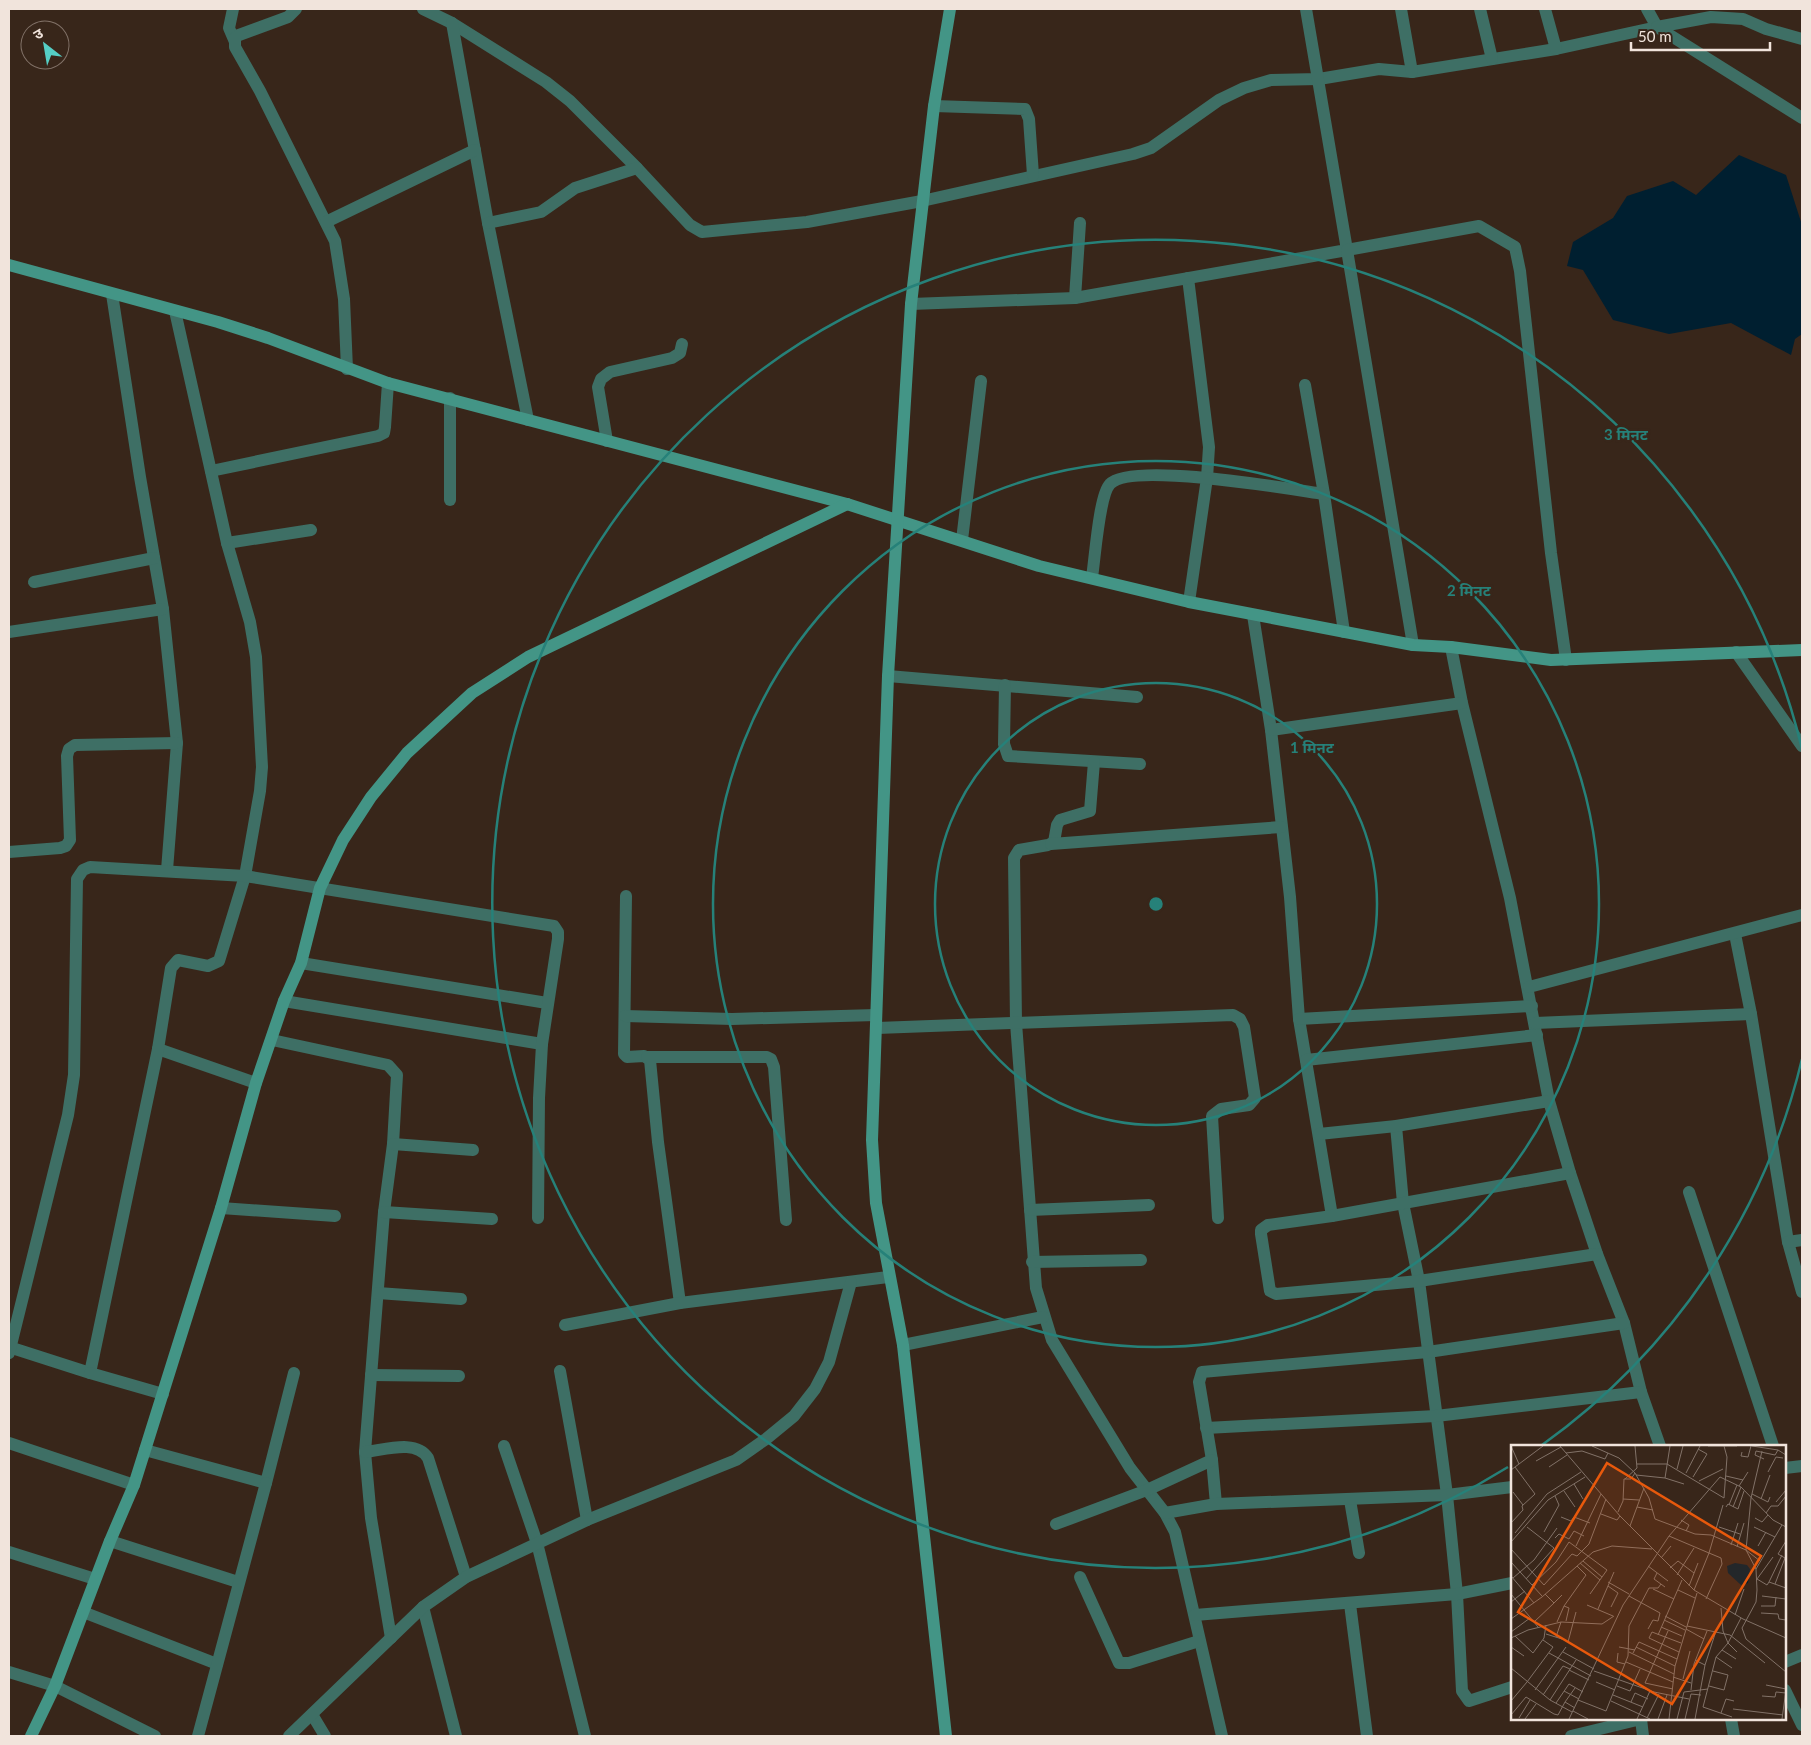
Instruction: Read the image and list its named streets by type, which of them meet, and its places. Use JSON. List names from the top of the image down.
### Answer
{
  "scale_bar": "50 m",
  "north": "top left",
  "rings": ["3 मिनट", "2 मिनट", "1 मिनट"]
}
